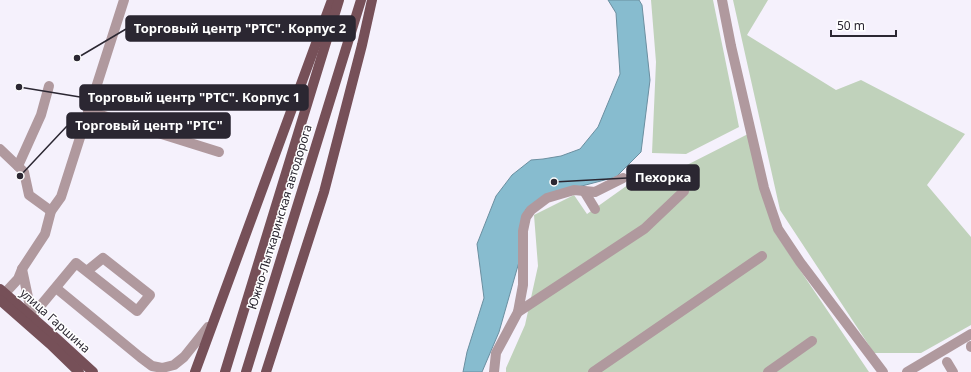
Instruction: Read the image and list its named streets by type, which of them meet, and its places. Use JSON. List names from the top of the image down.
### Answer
{
  "streets": {
    "main road": ["Южно-Лыткаринская автодорога", "улица Гаршина"]
  },
  "places": [
    "Торговый центр \"РТС\". Корпус 2",
    "Торговый центр \"РТС\". Корпус 1",
    "Торговый центр \"РТС\"",
    "Пехорка"
  ],
  "scale_bar": "50 m"
}
